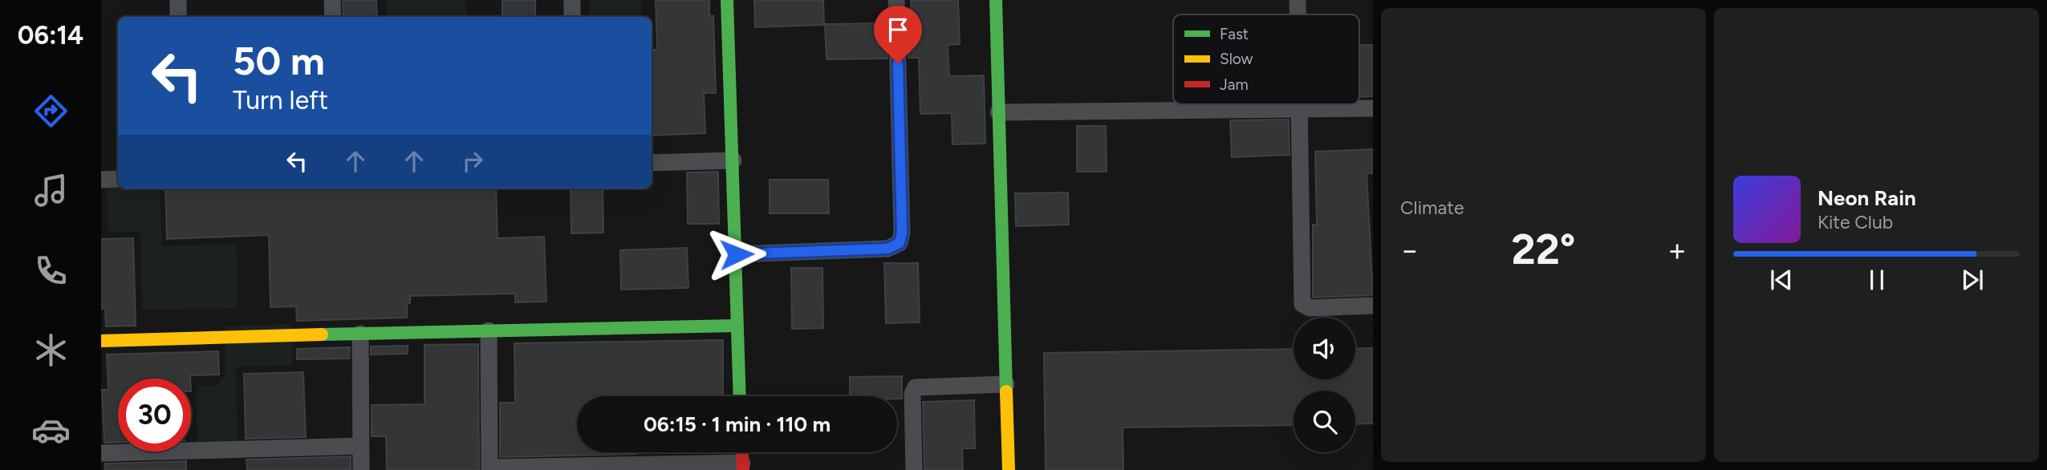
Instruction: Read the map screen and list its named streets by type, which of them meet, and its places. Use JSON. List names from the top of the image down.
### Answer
{
  "legend": ["Fast", "Slow", "Jam"],
  "page": {
    "tabs": "06:14",
    "tile": "Climate",
    "turn": ["50 m", "Turn left"],
    "song": ["Neon Rain", "Kite Club"],
    "heat": ["−", "22°", "+"],
    "limit": "30",
    "trip": "06:15 · 1 min · 110 m"
  }
}
